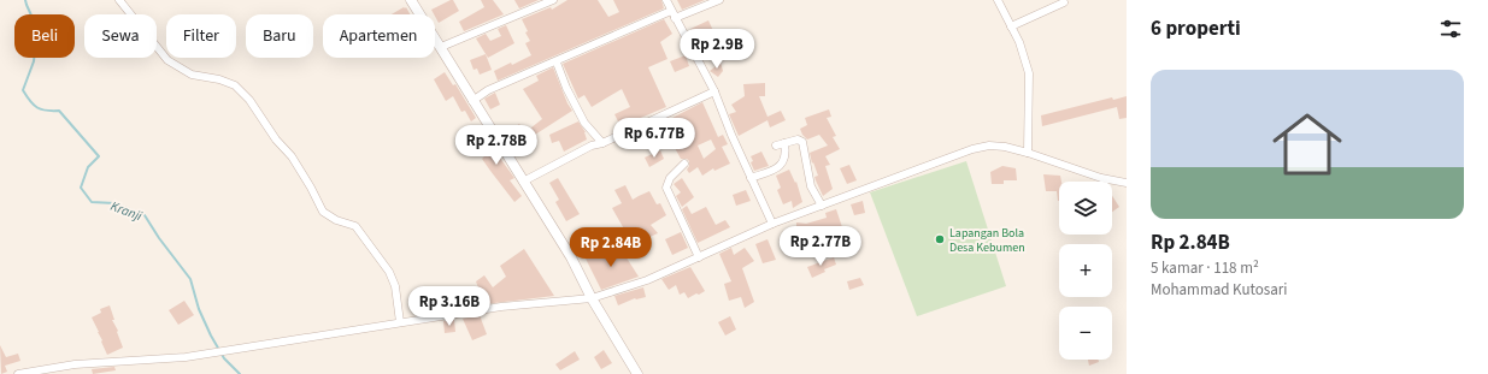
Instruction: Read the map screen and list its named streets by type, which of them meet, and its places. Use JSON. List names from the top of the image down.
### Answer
{
  "water": ["Kranji"],
  "places": ["Lapangan Bola Desa Kebumen"],
  "page": {
    "heading": "6 properti",
    "chip": [
      "Beli",
      "Sewa",
      "Filter",
      "Baru",
      "Apartemen"
    ],
    "price": [
      "Rp 2.9B",
      "Rp 6.77B",
      "Rp 2.78B",
      "Rp 2.77B",
      "Rp 2.84B",
      "Rp 3.16B"
    ],
    "list": [
      {
        "name": "Rp 2.84B",
        "note": "5 kamar · 118 m² · Mohammad Kutosari"
      }
    ],
    "map_buttons": ["+", "−"]
  }
}
